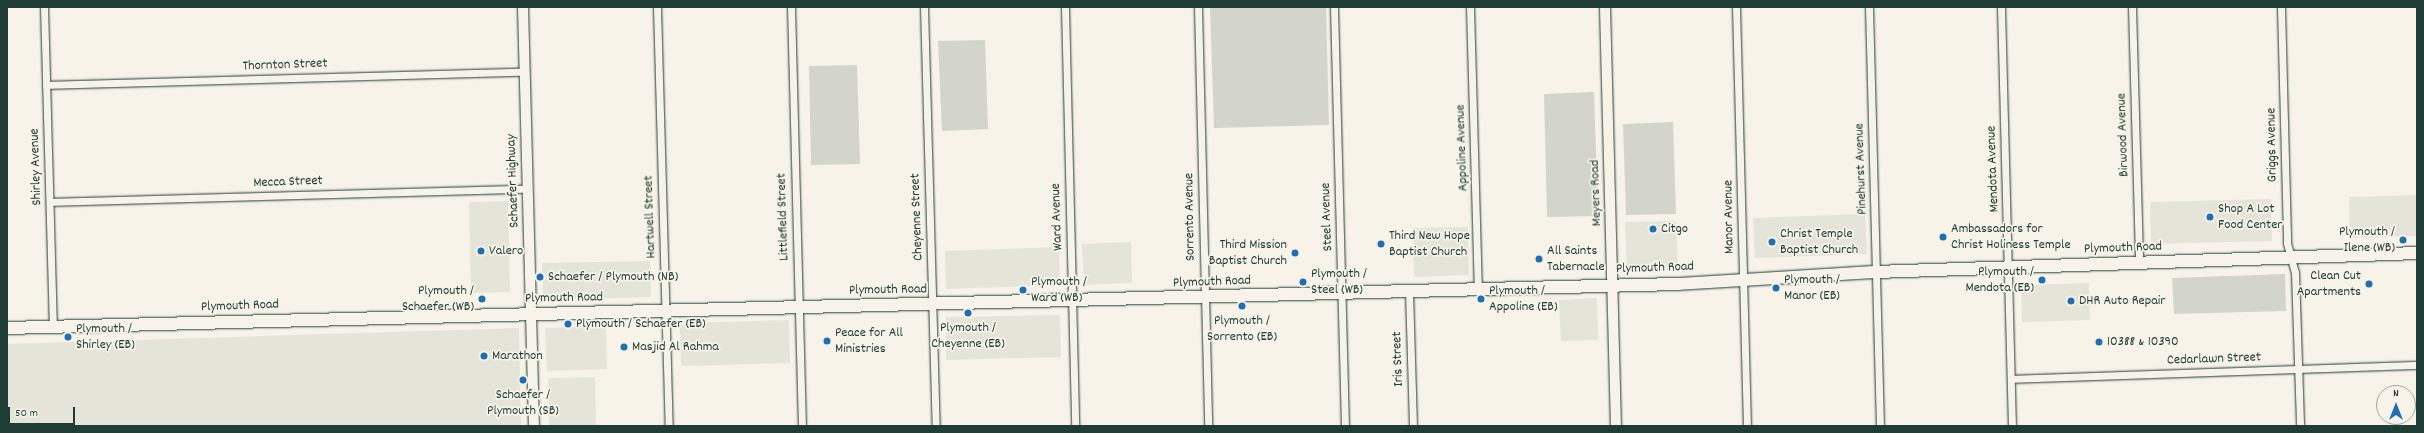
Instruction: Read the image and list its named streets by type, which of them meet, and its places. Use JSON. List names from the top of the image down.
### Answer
{
  "streets": {
    "main road": ["Plymouth Road"],
    "street": [
      "Thornton Street",
      "Birwood Avenue",
      "Griggs Avenue",
      "Appoline Avenue",
      "Shirley Avenue",
      "Pinehurst Avenue",
      "Mendota Avenue",
      "Schaefer Highway",
      "Mecca Street",
      "Meyers Road",
      "Hartwell Street",
      "Littlefield Street",
      "Cheyenne Street",
      "Ward Avenue",
      "Sorrento Avenue",
      "Steel Avenue",
      "Manor Avenue",
      "Iris Street",
      "Cedarlawn Street"
    ]
  },
  "crossings": [
    ["Thornton Street", "Shirley Avenue"],
    ["Thornton Street", "Schaefer Highway"],
    ["Birwood Avenue", "Plymouth Road"],
    ["Griggs Avenue", "Plymouth Road"],
    ["Griggs Avenue", "Cedarlawn Street"],
    ["Appoline Avenue", "Plymouth Road"],
    ["Shirley Avenue", "Mecca Street"],
    ["Shirley Avenue", "Plymouth Road"],
    ["Pinehurst Avenue", "Plymouth Road"],
    ["Mendota Avenue", "Plymouth Road"],
    ["Mendota Avenue", "Cedarlawn Street"],
    ["Schaefer Highway", "Mecca Street"],
    ["Schaefer Highway", "Plymouth Road"],
    ["Meyers Road", "Plymouth Road"],
    ["Hartwell Street", "Plymouth Road"],
    ["Littlefield Street", "Plymouth Road"],
    ["Cheyenne Street", "Plymouth Road"],
    ["Ward Avenue", "Plymouth Road"],
    ["Sorrento Avenue", "Plymouth Road"],
    ["Steel Avenue", "Plymouth Road"],
    ["Manor Avenue", "Plymouth Road"],
    ["Plymouth Road", "Iris Street"]
  ],
  "places": [
    "Shop A Lot Food Center",
    "Citgo",
    "Ambassadors for Christ Holiness Temple",
    "Plymouth / Ilene (WB)",
    "Christ Temple Baptist Church",
    "Third New Hope Baptist Church",
    "Valero",
    "Third Mission Baptist Church",
    "All Saints Tabernacle",
    "Schaefer / Plymouth (NB)",
    "Plymouth / Mendota (EB)",
    "Plymouth / Steel (WB)",
    "Clean Cut Apartments",
    "Plymouth / Manor (EB)",
    "Plymouth / Ward (WB)",
    "Plymouth / Schaefer (WB)",
    "Plymouth / Appoline (EB)",
    "DHR Auto Repair",
    "Plymouth / Sorrento (EB)",
    "Plymouth / Cheyenne (EB)",
    "Plymouth / Schaefer (EB)",
    "Plymouth / Shirley (EB)",
    "Peace for All Ministries",
    "10388 & 10390",
    "Masjid Al Rahma",
    "Marathon",
    "Schaefer / Plymouth (SB)"
  ],
  "scale_bar": "50 m",
  "north": "top"
}
